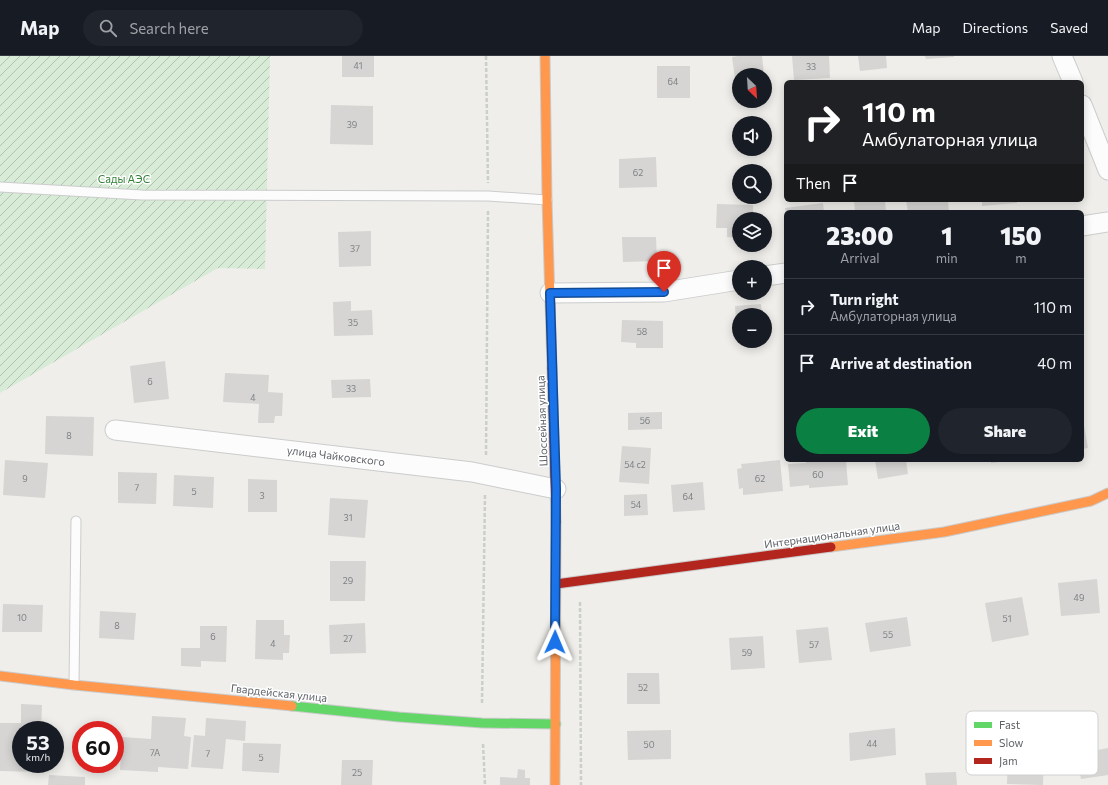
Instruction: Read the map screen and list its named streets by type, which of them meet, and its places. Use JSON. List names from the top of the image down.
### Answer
{
  "streets": {
    "street": [
      "Шоссейная улица",
      "улица Чайковского",
      "Интернациональная улица",
      "Гвардейская улица"
    ]
  },
  "crossings": [
    ["Шоссейная улица", "улица Чайковского"],
    ["Шоссейная улица", "Интернациональная улица"],
    ["Шоссейная улица", "Гвардейская улица"]
  ],
  "parks": ["Сады АЭС"],
  "house_numbers": [
    "41",
    "33",
    "64",
    "39",
    "62",
    "37",
    "35",
    "58",
    "6",
    "33",
    "4",
    "56",
    "8",
    "54 с2",
    "60",
    "9",
    "62",
    "7",
    "5",
    "3",
    "64",
    "54",
    "31",
    "29",
    "49",
    "10",
    "51",
    "8",
    "55",
    "6",
    "27",
    "4",
    "57",
    "59",
    "52",
    "44",
    "50",
    "7А",
    "7",
    "5",
    "25"
  ],
  "legend": ["Fast", "Slow", "Jam"],
  "north": "bottom right",
  "page": {
    "header": "Map",
    "search": "Search here",
    "nav": ["Map", "Directions", "Saved"],
    "map_buttons": ["+", "−"],
    "turn": ["110 m", "Амбулаторная улица"],
    "then": "Then",
    "eta": [
      "23:00",
      "Arrival",
      "1",
      "min",
      "150",
      "m"
    ],
    "list": [
      {
        "name": "Turn right",
        "note": "Амбулаторная улица",
        "value": "110 m"
      },
      {
        "name": "Arrive at destination",
        "value": "40 m"
      }
    ],
    "buttons": ["Exit", "Share"],
    "speed": "53 km/h",
    "limit": "60"
  }
}
